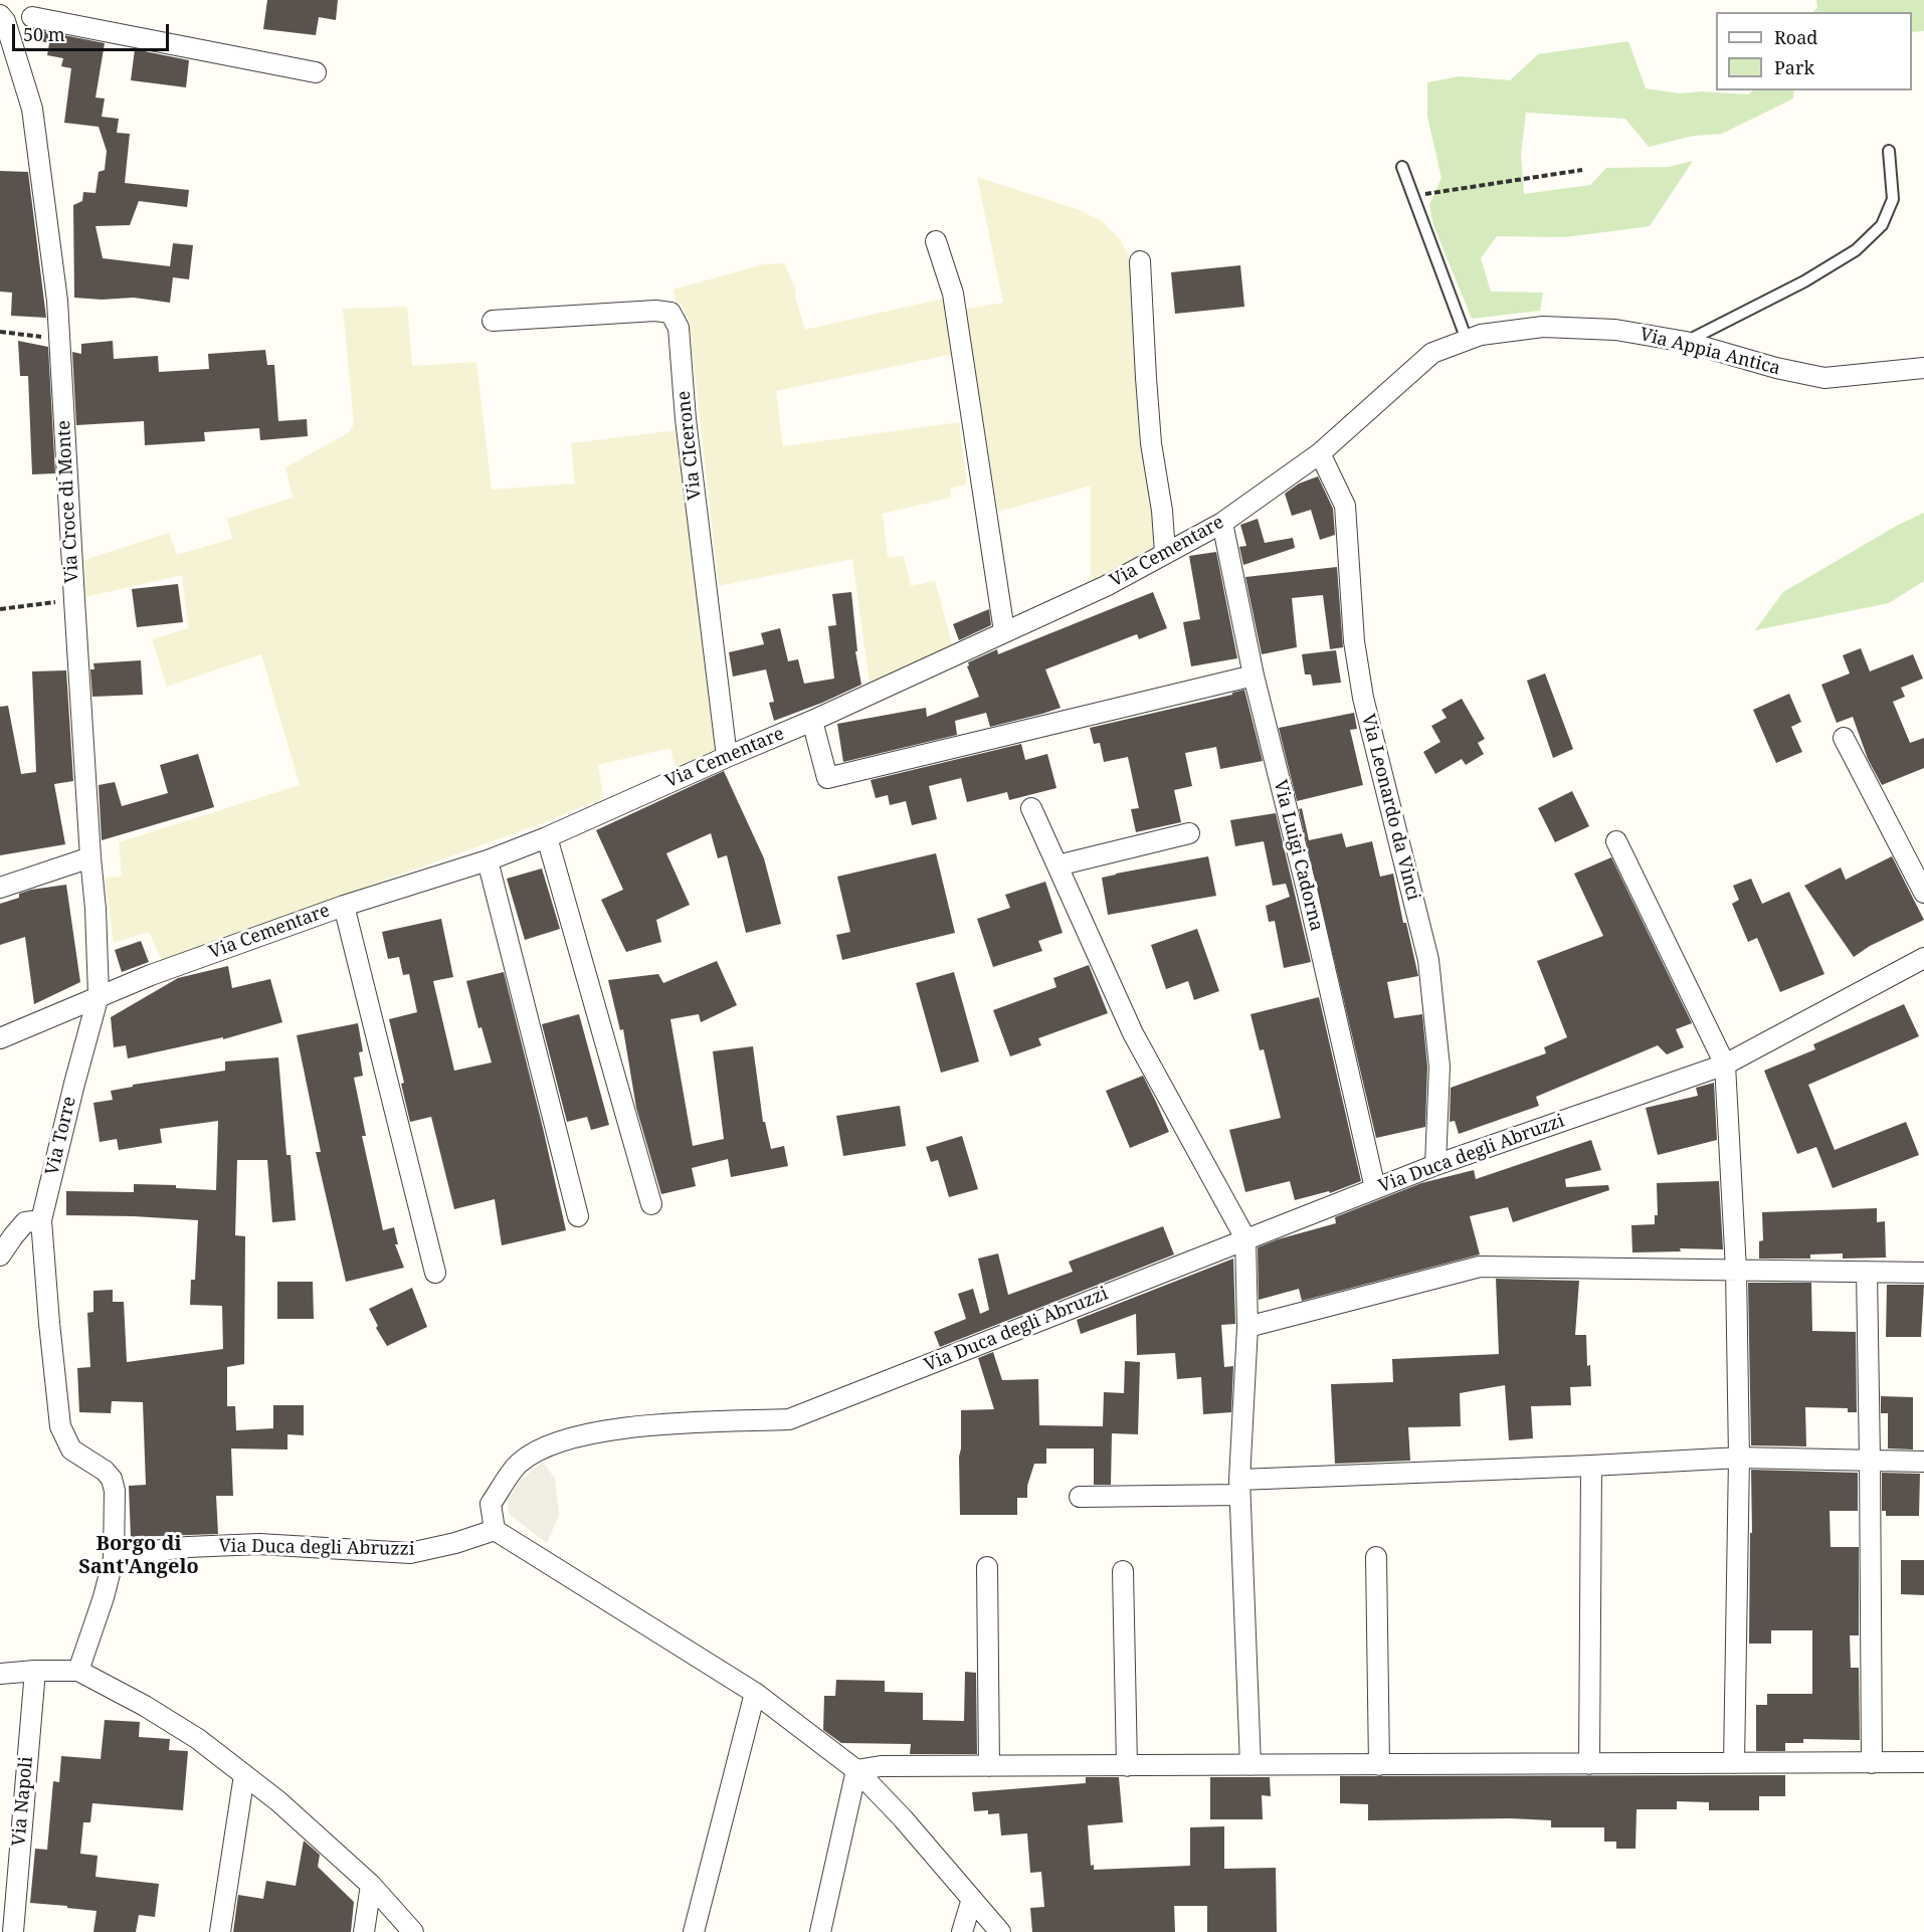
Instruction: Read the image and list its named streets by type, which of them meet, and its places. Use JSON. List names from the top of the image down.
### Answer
{
  "streets": {
    "street": [
      "Via Appia Antica",
      "Via CIcerone",
      "Via Croce di Monte",
      "Via Cementare",
      "Via Leonardo da Vinci",
      "Via Luigi Cadorna",
      "Via Torre",
      "Via Duca degli Abruzzi",
      "Via Napoli"
    ]
  },
  "crossings": [
    ["Via Appia Antica", "Via Cementare"],
    ["Via Appia Antica", "Via Leonardo da Vinci"],
    ["Via CIcerone", "Via Cementare"],
    ["Via Croce di Monte", "Via Cementare"],
    ["Via Croce di Monte", "Via Torre"],
    ["Via Cementare", "Via Leonardo da Vinci"],
    ["Via Cementare", "Via Luigi Cadorna"],
    ["Via Cementare", "Via Torre"],
    ["Via Leonardo da Vinci", "Via Duca degli Abruzzi"],
    ["Via Luigi Cadorna", "Via Duca degli Abruzzi"],
    ["Via Torre", "Via Duca degli Abruzzi"]
  ],
  "districts": ["Borgo di Sant'Angelo"],
  "legend": ["Road", "Park"],
  "scale_bar": "50 m"
}
